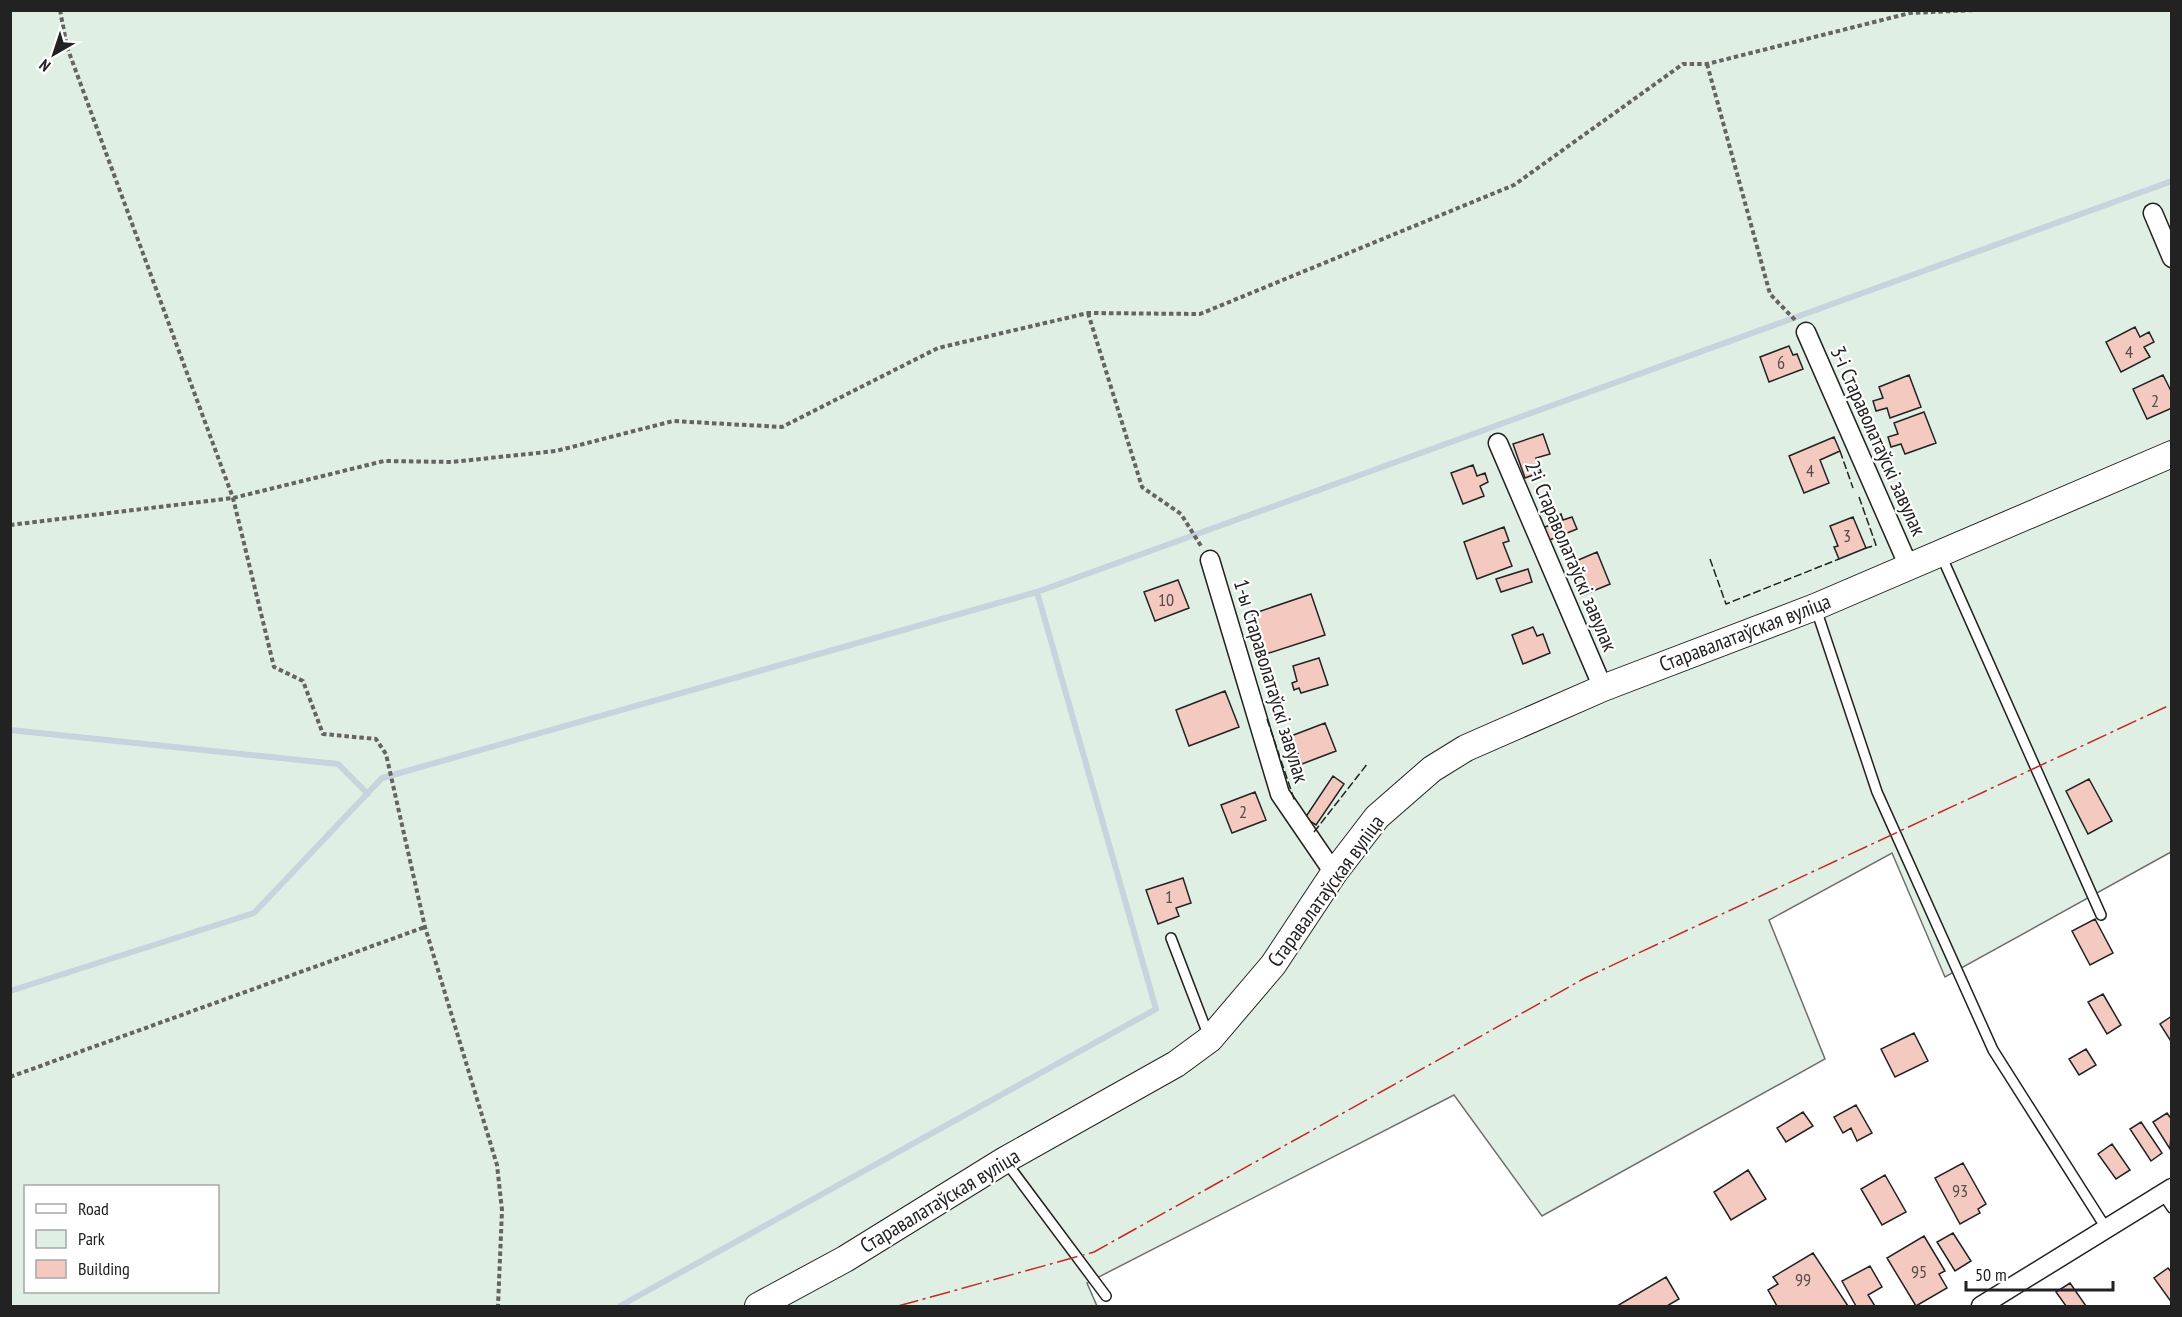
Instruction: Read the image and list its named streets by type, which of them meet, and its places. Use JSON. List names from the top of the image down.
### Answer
{
  "streets": {
    "street": [
      "3-і Стараволатаўскі завулак",
      "2-і Стараволатаўскі завулак",
      "Старавалатаўская вуліца",
      "1-ы Стараволатаўскі завулак"
    ]
  },
  "crossings": [
    ["3-і Стараволатаўскі завулак", "Старавалатаўская вуліца"],
    ["2-і Стараволатаўскі завулак", "Старавалатаўская вуліца"],
    ["Старавалатаўская вуліца", "1-ы Стараволатаўскі завулак"]
  ],
  "house_numbers": [
    "4",
    "6",
    "2",
    "4",
    "3",
    "10",
    "2",
    "1",
    "93",
    "95",
    "99"
  ],
  "legend": ["Road", "Park", "Building"],
  "scale_bar": "50 m",
  "north": "bottom left"
}
